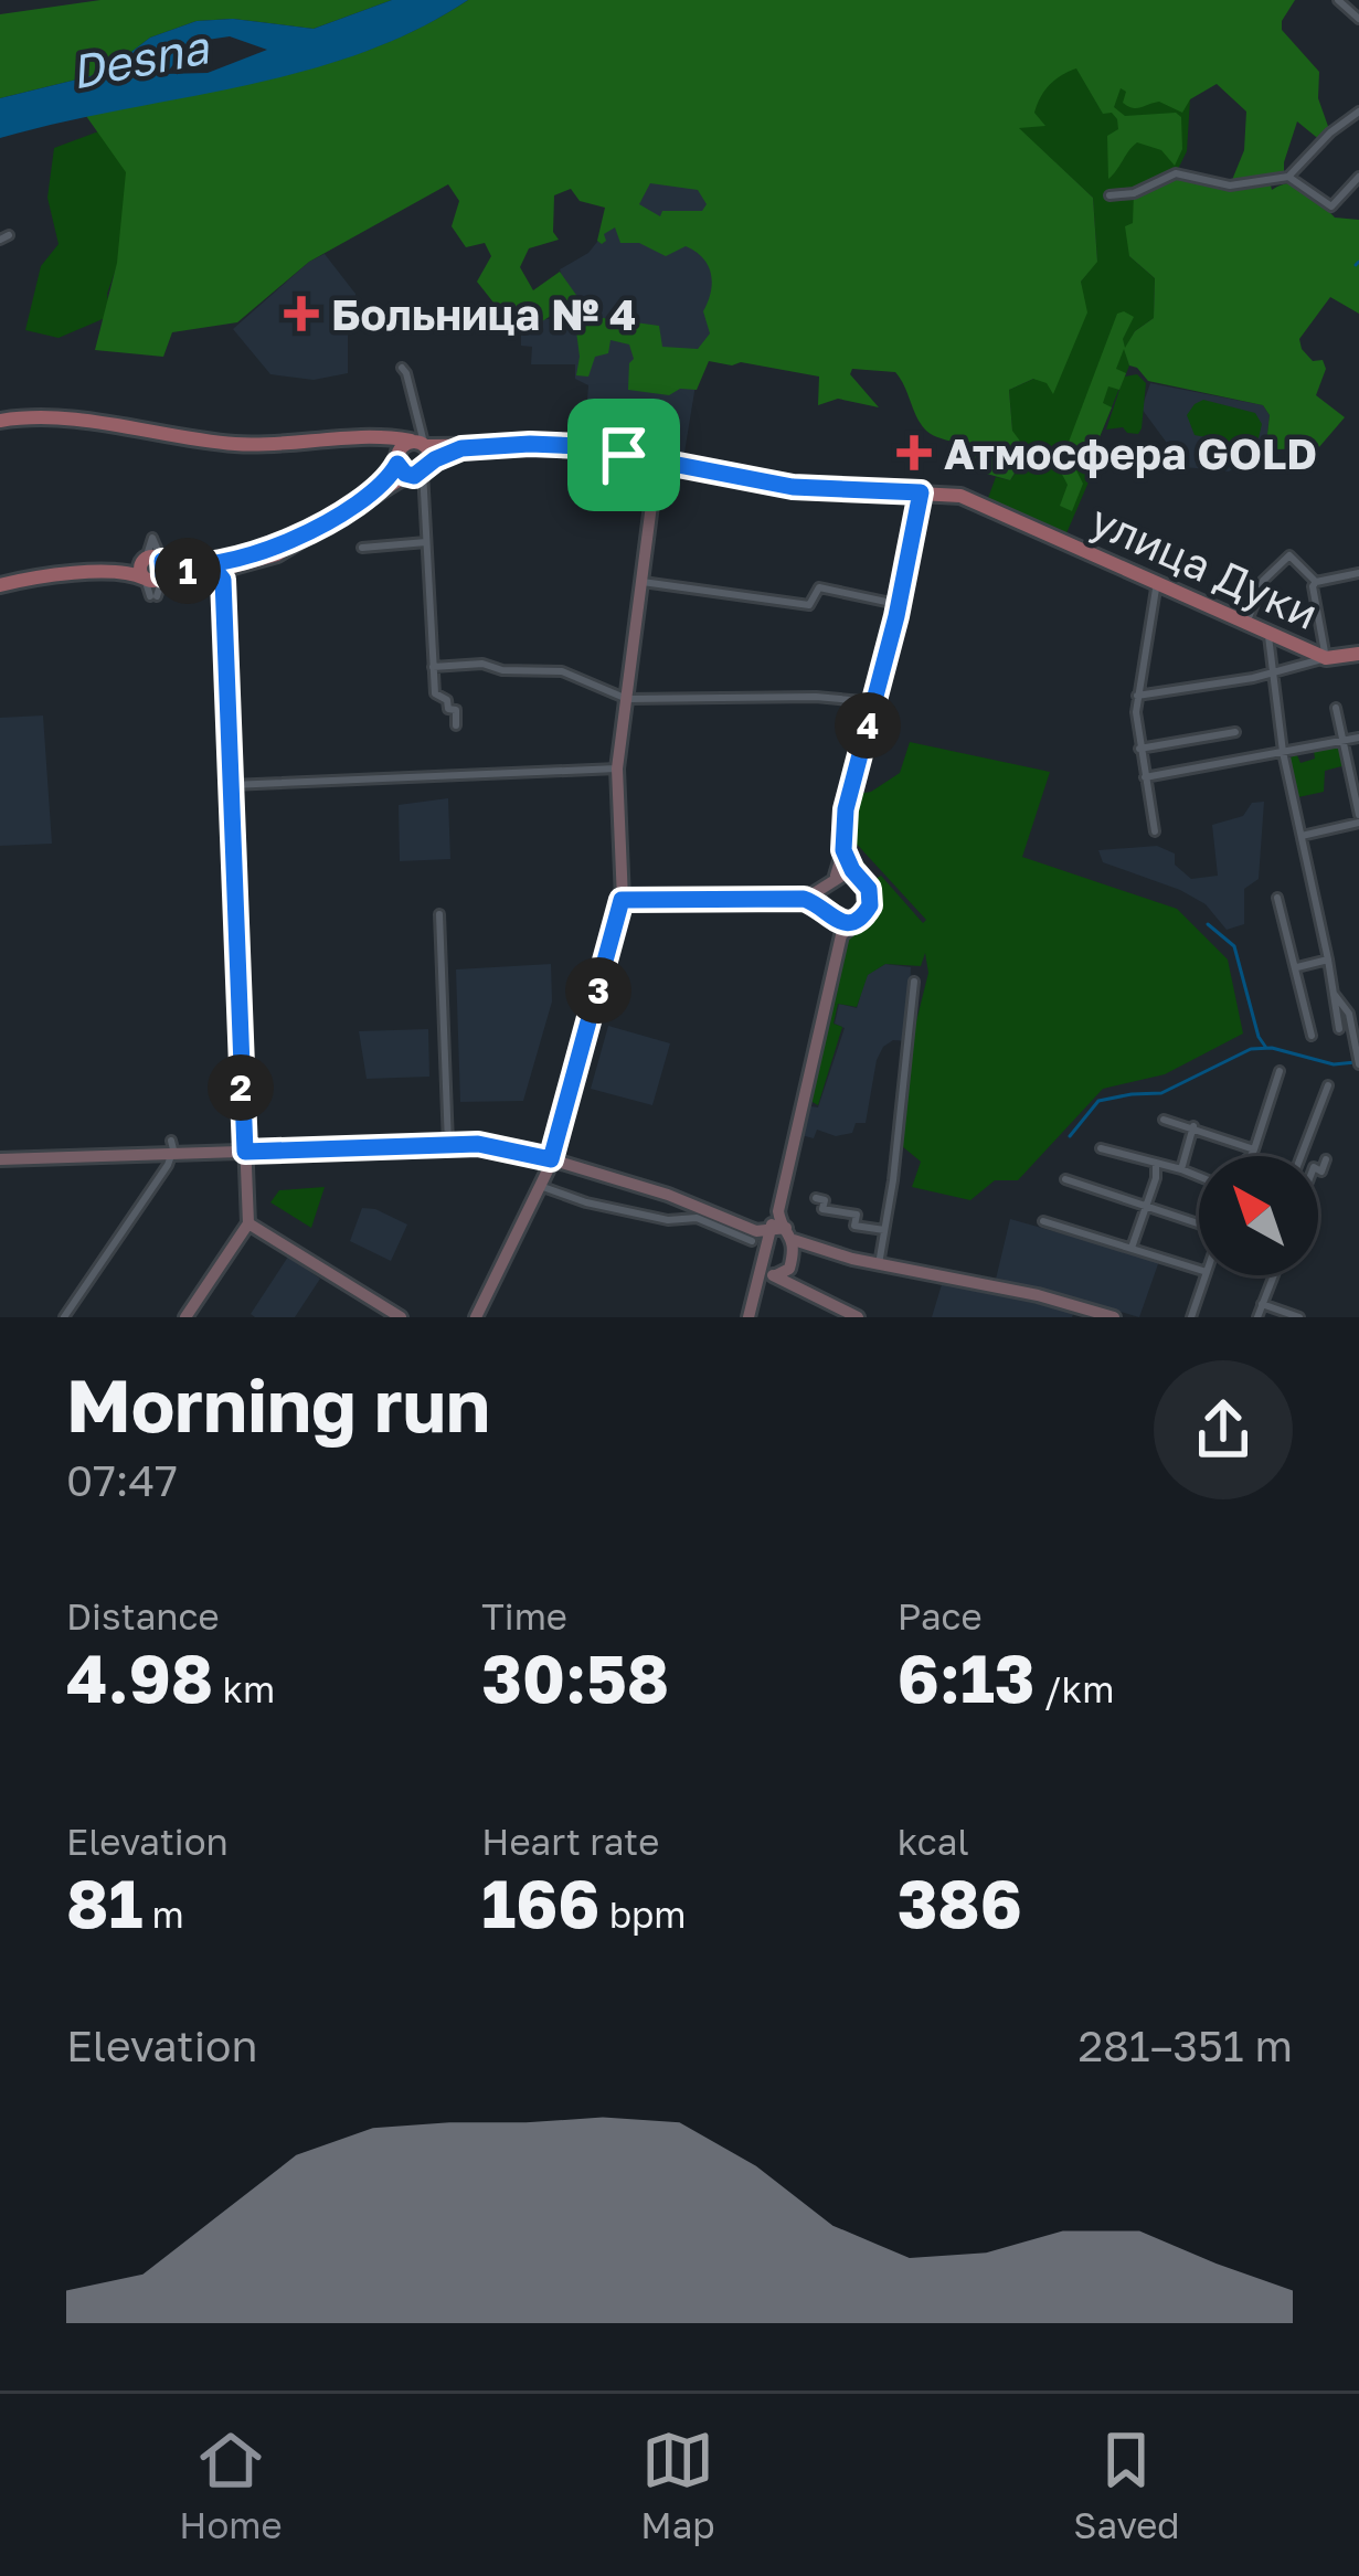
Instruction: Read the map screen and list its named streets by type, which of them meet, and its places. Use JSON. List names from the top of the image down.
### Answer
{
  "streets": {
    "main road": ["улица Дуки"]
  },
  "water": ["Desna"],
  "places": {
    "health": ["Больница № 4", "Атмосфера GOLD"]
  },
  "north": "top left",
  "page": {
    "pins": [
      "1",
      "4",
      "3",
      "2"
    ],
    "heading": ["Morning run", "07:47"],
    "stats": [
      ["Distance", "4.98 km"],
      ["Time", "30:58"],
      ["Pace", "6:13 /km"],
      ["Elevation", "81 m"],
      ["Heart rate", "166 bpm"],
      ["kcal", "386"]
    ],
    "chart": ["Elevation", "281–351 m"],
    "tabs": ["Home", "Map", "Saved"]
  }
}
